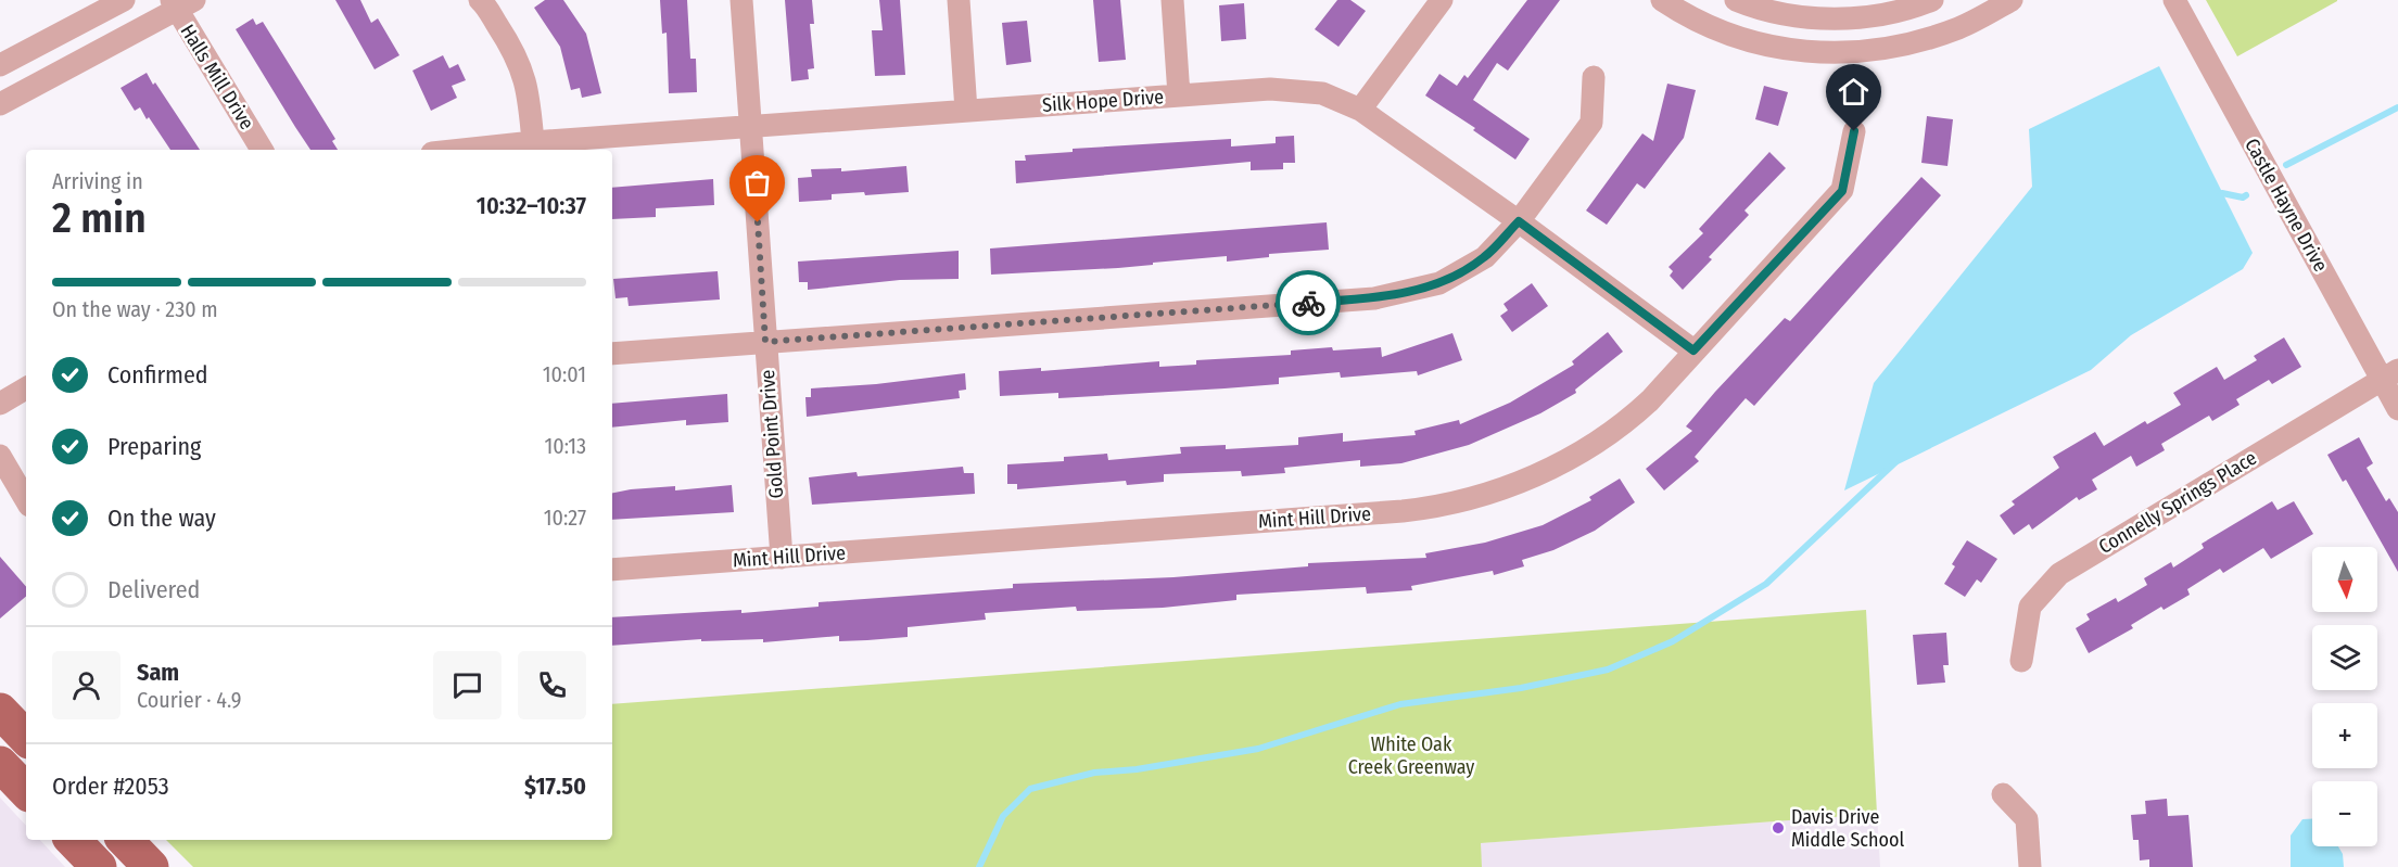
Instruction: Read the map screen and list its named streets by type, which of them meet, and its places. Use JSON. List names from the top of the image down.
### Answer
{
  "streets": {
    "street": [
      "Halls Mill Drive",
      "Silk Hope Drive",
      "Castle Hayne Drive",
      "Gold Point Drive",
      "Connelly Springs Place",
      "Mint Hill Drive"
    ]
  },
  "crossings": [
    ["Silk Hope Drive", "Gold Point Drive"],
    ["Silk Hope Drive", "Mint Hill Drive"],
    ["Castle Hayne Drive", "Connelly Springs Place"],
    ["Gold Point Drive", "Mint Hill Drive"]
  ],
  "parks": ["White Oak Creek Greenway"],
  "places": ["Davis Drive Middle School"],
  "north": "bottom",
  "page": {
    "heading": ["2 min", "Arriving in", "10:32–10:37"],
    "panel": [
      "Sam",
      "Courier · 4.9",
      "Order #2053",
      "$17.50"
    ],
    "bar": "On the way · 230 m",
    "list": [
      ["Confirmed", "10:01"],
      ["Preparing", "10:13"],
      ["On the way", "10:27"],
      "Delivered"
    ],
    "map_buttons": ["+", "−"]
  }
}
